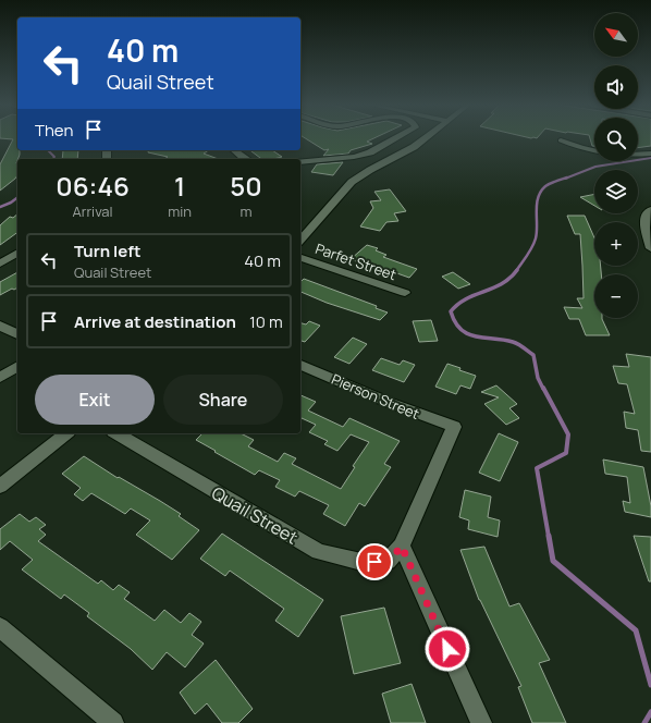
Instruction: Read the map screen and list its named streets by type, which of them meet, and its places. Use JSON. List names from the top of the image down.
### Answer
{
  "streets": {
    "street": ["Parfet Street", "Pierson Street", "Quail Street"]
  },
  "crossings": [
    ["Pierson Street", "Quail Street"]
  ],
  "north": "top left",
  "page": {
    "map_buttons": ["+", "−"],
    "turn": ["40 m", "Quail Street"],
    "then": "Then",
    "eta": [
      "06:46",
      "Arrival",
      "1",
      "min",
      "50",
      "m"
    ],
    "list": [
      {
        "name": "Turn left",
        "note": "Quail Street",
        "value": "40 m"
      },
      {
        "name": "Arrive at destination",
        "value": "10 m"
      }
    ],
    "buttons": ["Exit", "Share"]
  }
}
